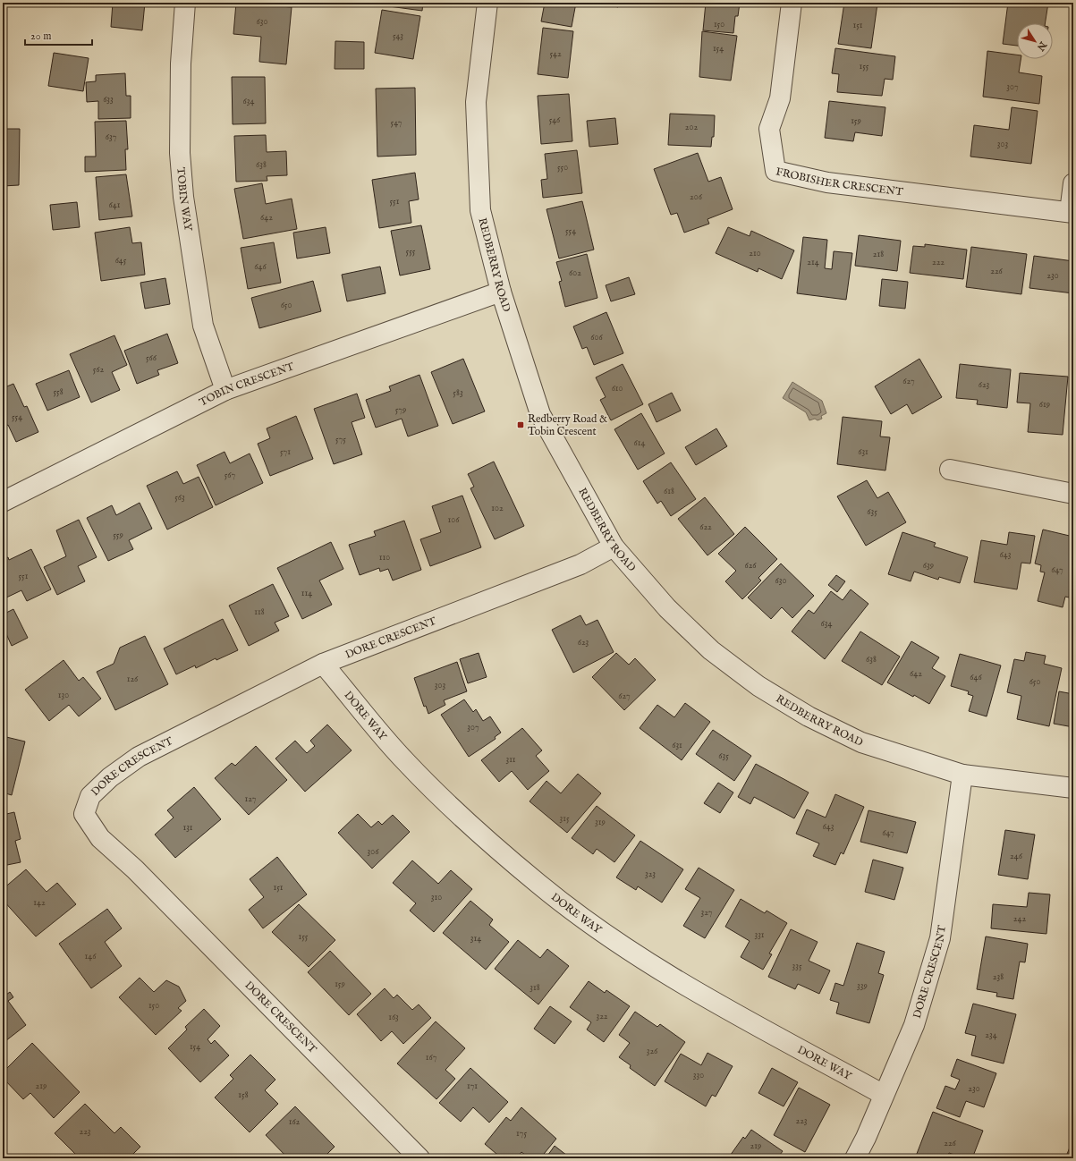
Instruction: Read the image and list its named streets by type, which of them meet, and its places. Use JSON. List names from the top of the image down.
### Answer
{
  "streets": {
    "street": [
      "FROBISHER CRESCENT",
      "TOBIN WAY",
      "REDBERRY ROAD",
      "TOBIN CRESCENT",
      "DORE CRESCENT",
      "DORE WAY"
    ]
  },
  "crossings": [
    ["TOBIN WAY", "TOBIN CRESCENT"],
    ["REDBERRY ROAD", "TOBIN CRESCENT"],
    ["REDBERRY ROAD", "DORE CRESCENT"],
    ["DORE CRESCENT", "DORE WAY"]
  ],
  "places": {
    "transit": ["Redberry Road & Tobin Crescent"]
  },
  "house_numbers": [
    "630",
    "150",
    "151",
    "543",
    "154",
    "542",
    "155",
    "307",
    "633",
    "634",
    "546",
    "159",
    "547",
    "202",
    "637",
    "303",
    "638",
    "550",
    "206",
    "551",
    "641",
    "642",
    "554",
    "555",
    "210",
    "218",
    "645",
    "214",
    "222",
    "646",
    "226",
    "602",
    "230",
    "650",
    "606",
    "566",
    "562",
    "627",
    "623",
    "610",
    "558",
    "583",
    "619",
    "579",
    "554",
    "575",
    "614",
    "571",
    "631",
    "567",
    "618",
    "563",
    "102",
    "635",
    "106",
    "622",
    "559",
    "643",
    "110",
    "626",
    "639",
    "647",
    "551",
    "630",
    "114",
    "118",
    "634",
    "623",
    "638",
    "642",
    "646",
    "126",
    "650",
    "303",
    "130",
    "627",
    "307",
    "631",
    "635",
    "311",
    "127",
    "315",
    "319",
    "643",
    "131",
    "647",
    "306",
    "246",
    "323",
    "151",
    "310",
    "142",
    "327",
    "242",
    "331",
    "155",
    "314",
    "146",
    "335",
    "238",
    "159",
    "339",
    "318",
    "150",
    "322",
    "163",
    "234",
    "154",
    "326",
    "167",
    "330",
    "219",
    "171",
    "230",
    "158",
    "223",
    "162",
    "223",
    "175",
    "226",
    "219"
  ],
  "scale_bar": "20 m",
  "north": "bottom right"
}
